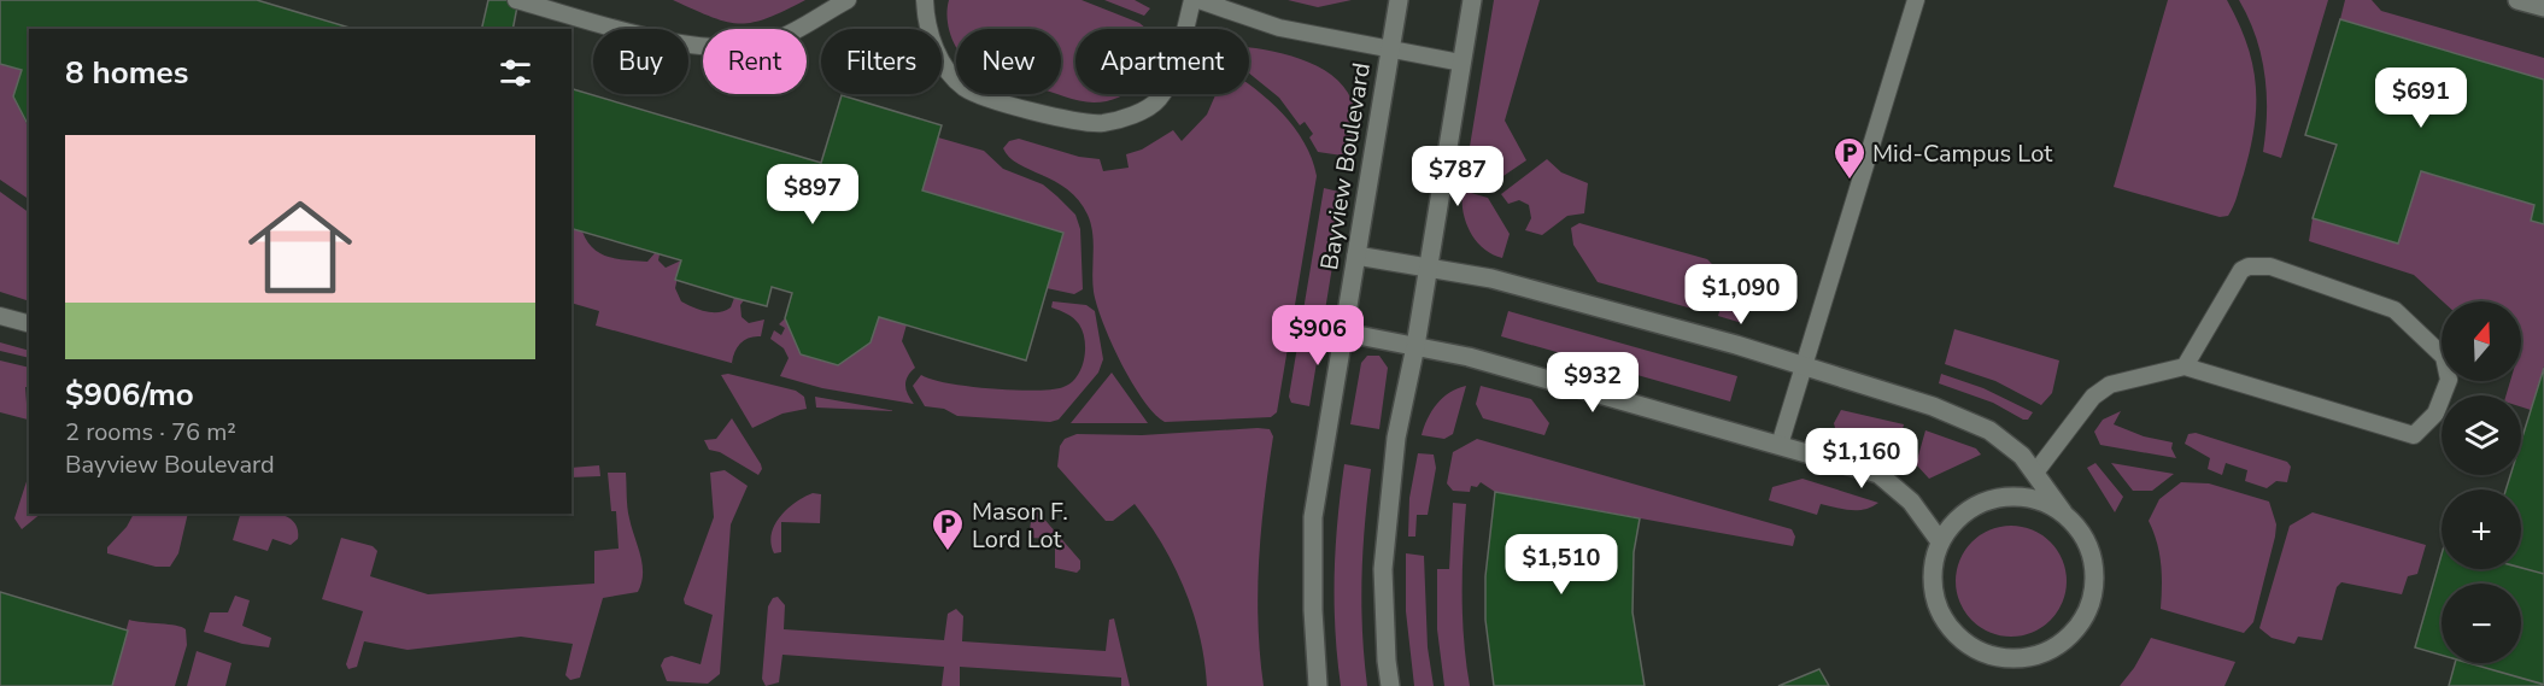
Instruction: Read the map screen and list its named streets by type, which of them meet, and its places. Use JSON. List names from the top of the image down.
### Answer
{
  "streets": {
    "street": ["Bayview Boulevard"]
  },
  "places": {
    "parking": ["Mid-Campus Lot", "Mason F. Lord Lot"]
  },
  "north": "top",
  "page": {
    "chip": [
      "Buy",
      "Rent",
      "Filters",
      "New",
      "Apartment"
    ],
    "heading": "8 homes",
    "price": [
      "$691",
      "$787",
      "$897",
      "$1,090",
      "$906",
      "$932",
      "$1,160",
      "$1,510"
    ],
    "list": [
      {
        "name": "$906/mo",
        "note": "2 rooms · 76 m² · Bayview Boulevard"
      }
    ],
    "map_buttons": ["+", "−"]
  }
}
